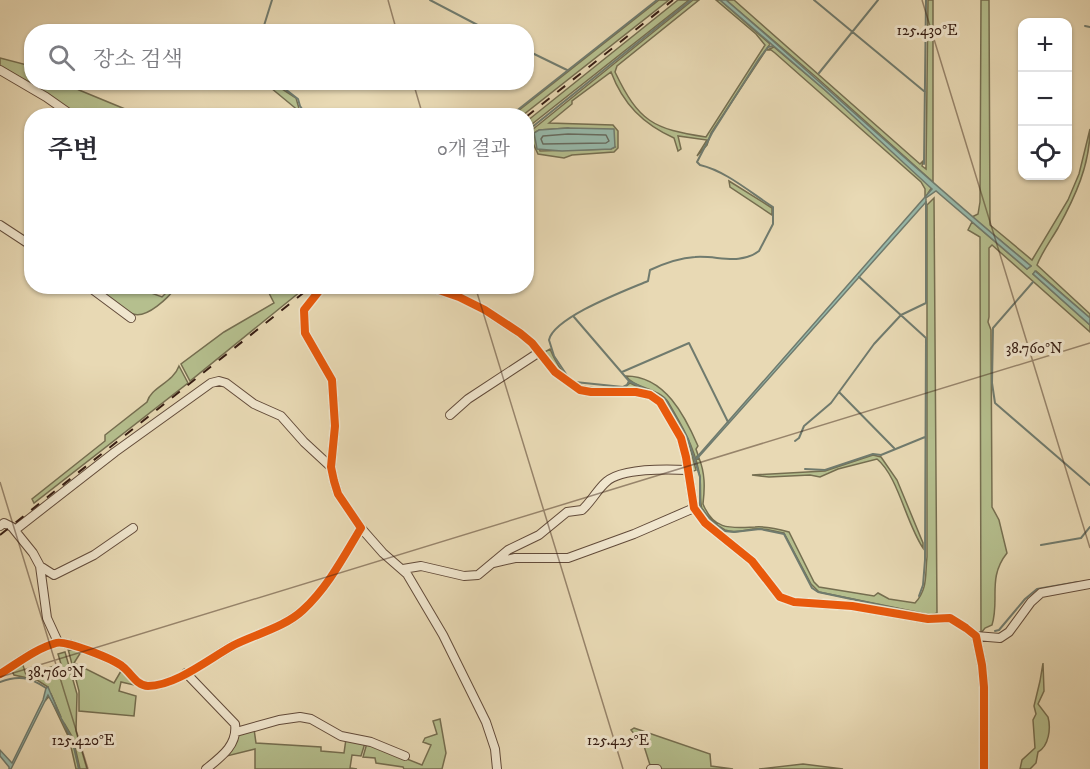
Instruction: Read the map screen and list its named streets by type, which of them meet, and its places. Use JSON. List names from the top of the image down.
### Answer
{
  "page": {
    "map_buttons": ["+", "−"],
    "search": "장소 검색",
    "heading": ["주변", "0개 결과"]
  },
  "coordinates": [
    "125.430°E",
    "38.760°N",
    "125.420°E",
    "125.425°E"
  ]
}
